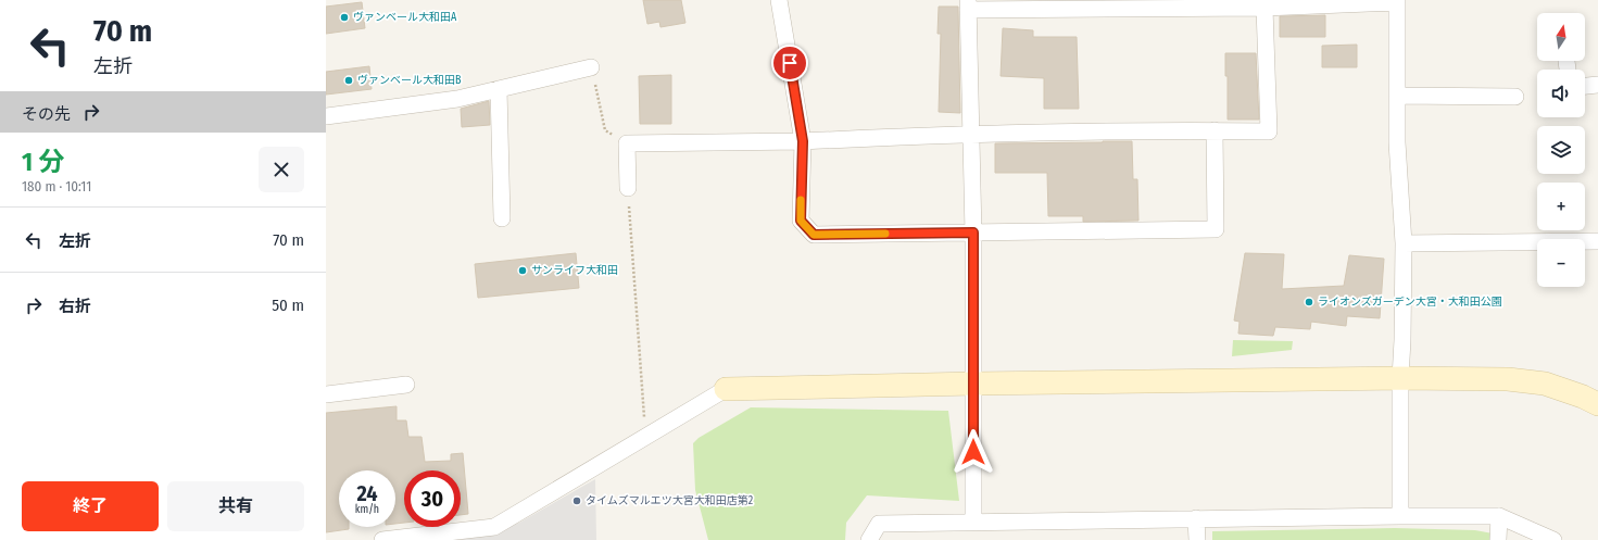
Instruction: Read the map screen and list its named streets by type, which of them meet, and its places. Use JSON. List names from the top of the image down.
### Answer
{
  "places": [
    "ヴァンベール大和田A",
    "ヴァンベール大和田B",
    "サンライフ大和田",
    "ライオンズガーデン大宮・大和田公園",
    "タイムズマルエツ大宮大和田店第2"
  ],
  "north": "top",
  "page": {
    "turn": ["70 m", "左折"],
    "map_buttons": ["+", "−"],
    "then": "その先",
    "heading": ["1 分", "180 m · 10:11"],
    "list": [
      {
        "name": "左折",
        "value": "70 m"
      },
      {
        "name": "右折",
        "value": "50 m"
      }
    ],
    "speed": "24 km/h",
    "limit": "30",
    "buttons": ["終了", "共有"]
  }
}
